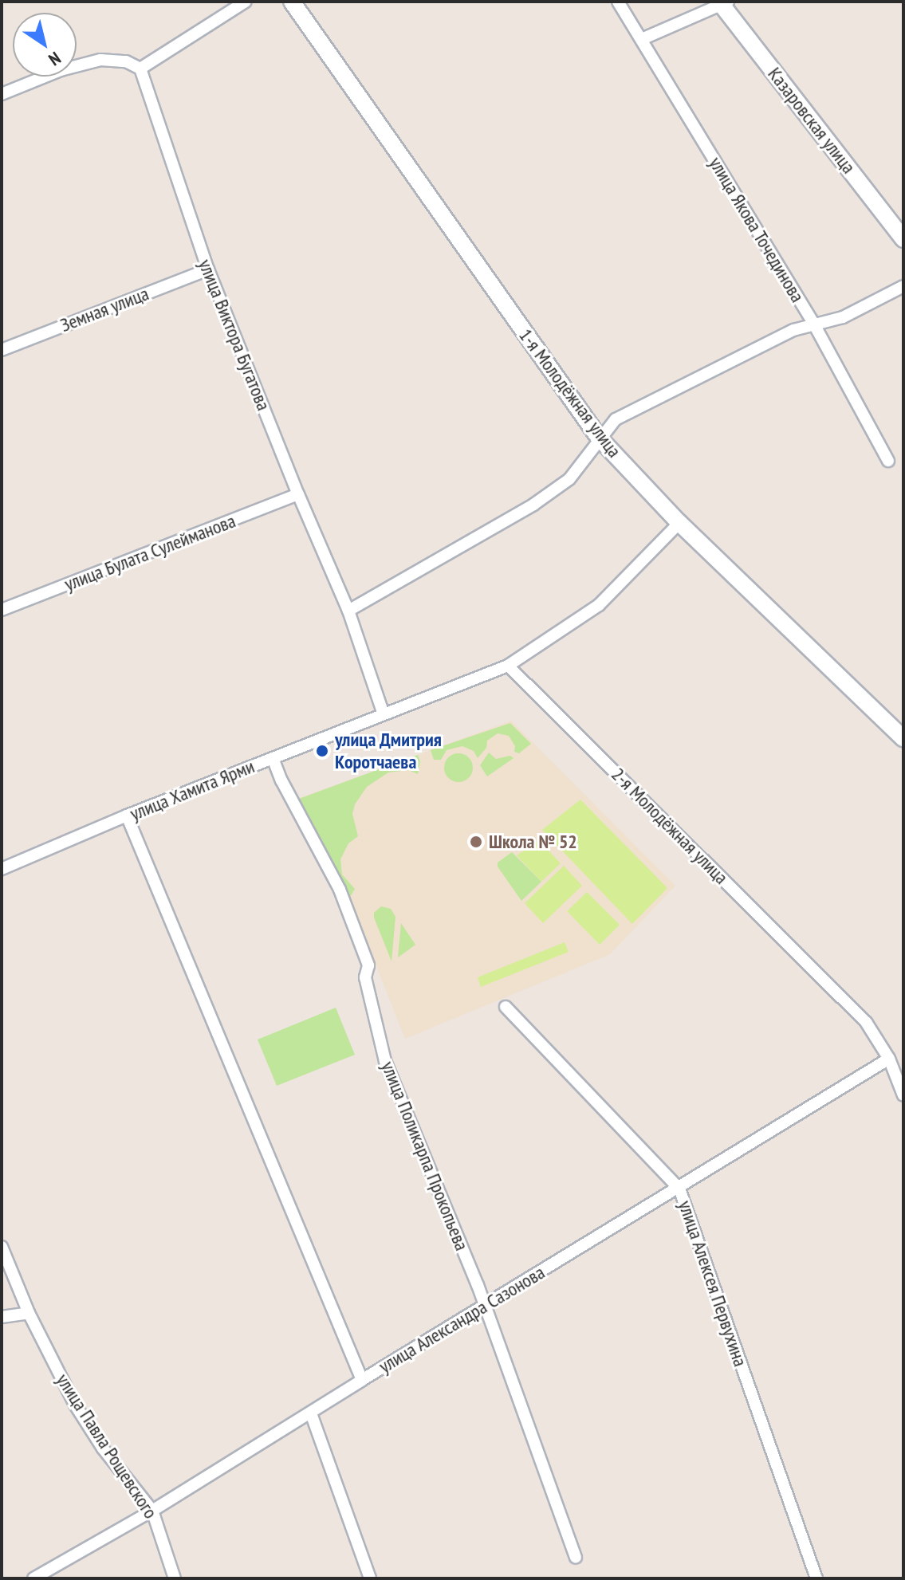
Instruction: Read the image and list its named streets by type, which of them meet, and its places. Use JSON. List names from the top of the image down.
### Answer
{
  "streets": {
    "street": [
      "Казаровская улица",
      "улица Якова Точединова",
      "Земная улица",
      "улица Виктора Бугатова",
      "1-я Молодёжная улица",
      "улица Булата Сулейманова",
      "улица Хамита Ярми",
      "2-я Молодёжная улица",
      "улица Поликарпа Прокопьева",
      "улица Алексея Первухина",
      "улица Александра Сазонова",
      "улица Павла Рощевского"
    ]
  },
  "crossings": [
    ["Земная улица", "улица Виктора Бугатова"],
    ["улица Виктора Бугатова", "улица Булата Сулейманова"],
    ["улица Виктора Бугатова", "улица Хамита Ярми"],
    ["улица Хамита Ярми", "улица Поликарпа Прокопьева"],
    ["2-я Молодёжная улица", "улица Александра Сазонова"],
    ["улица Поликарпа Прокопьева", "улица Александра Сазонова"],
    ["улица Алексея Первухина", "улица Александра Сазонова"],
    ["улица Александра Сазонова", "улица Павла Рощевского"]
  ],
  "places": ["улица Дмитрия Коротчаева", "Школа № 52"],
  "north": "bottom right"
}
